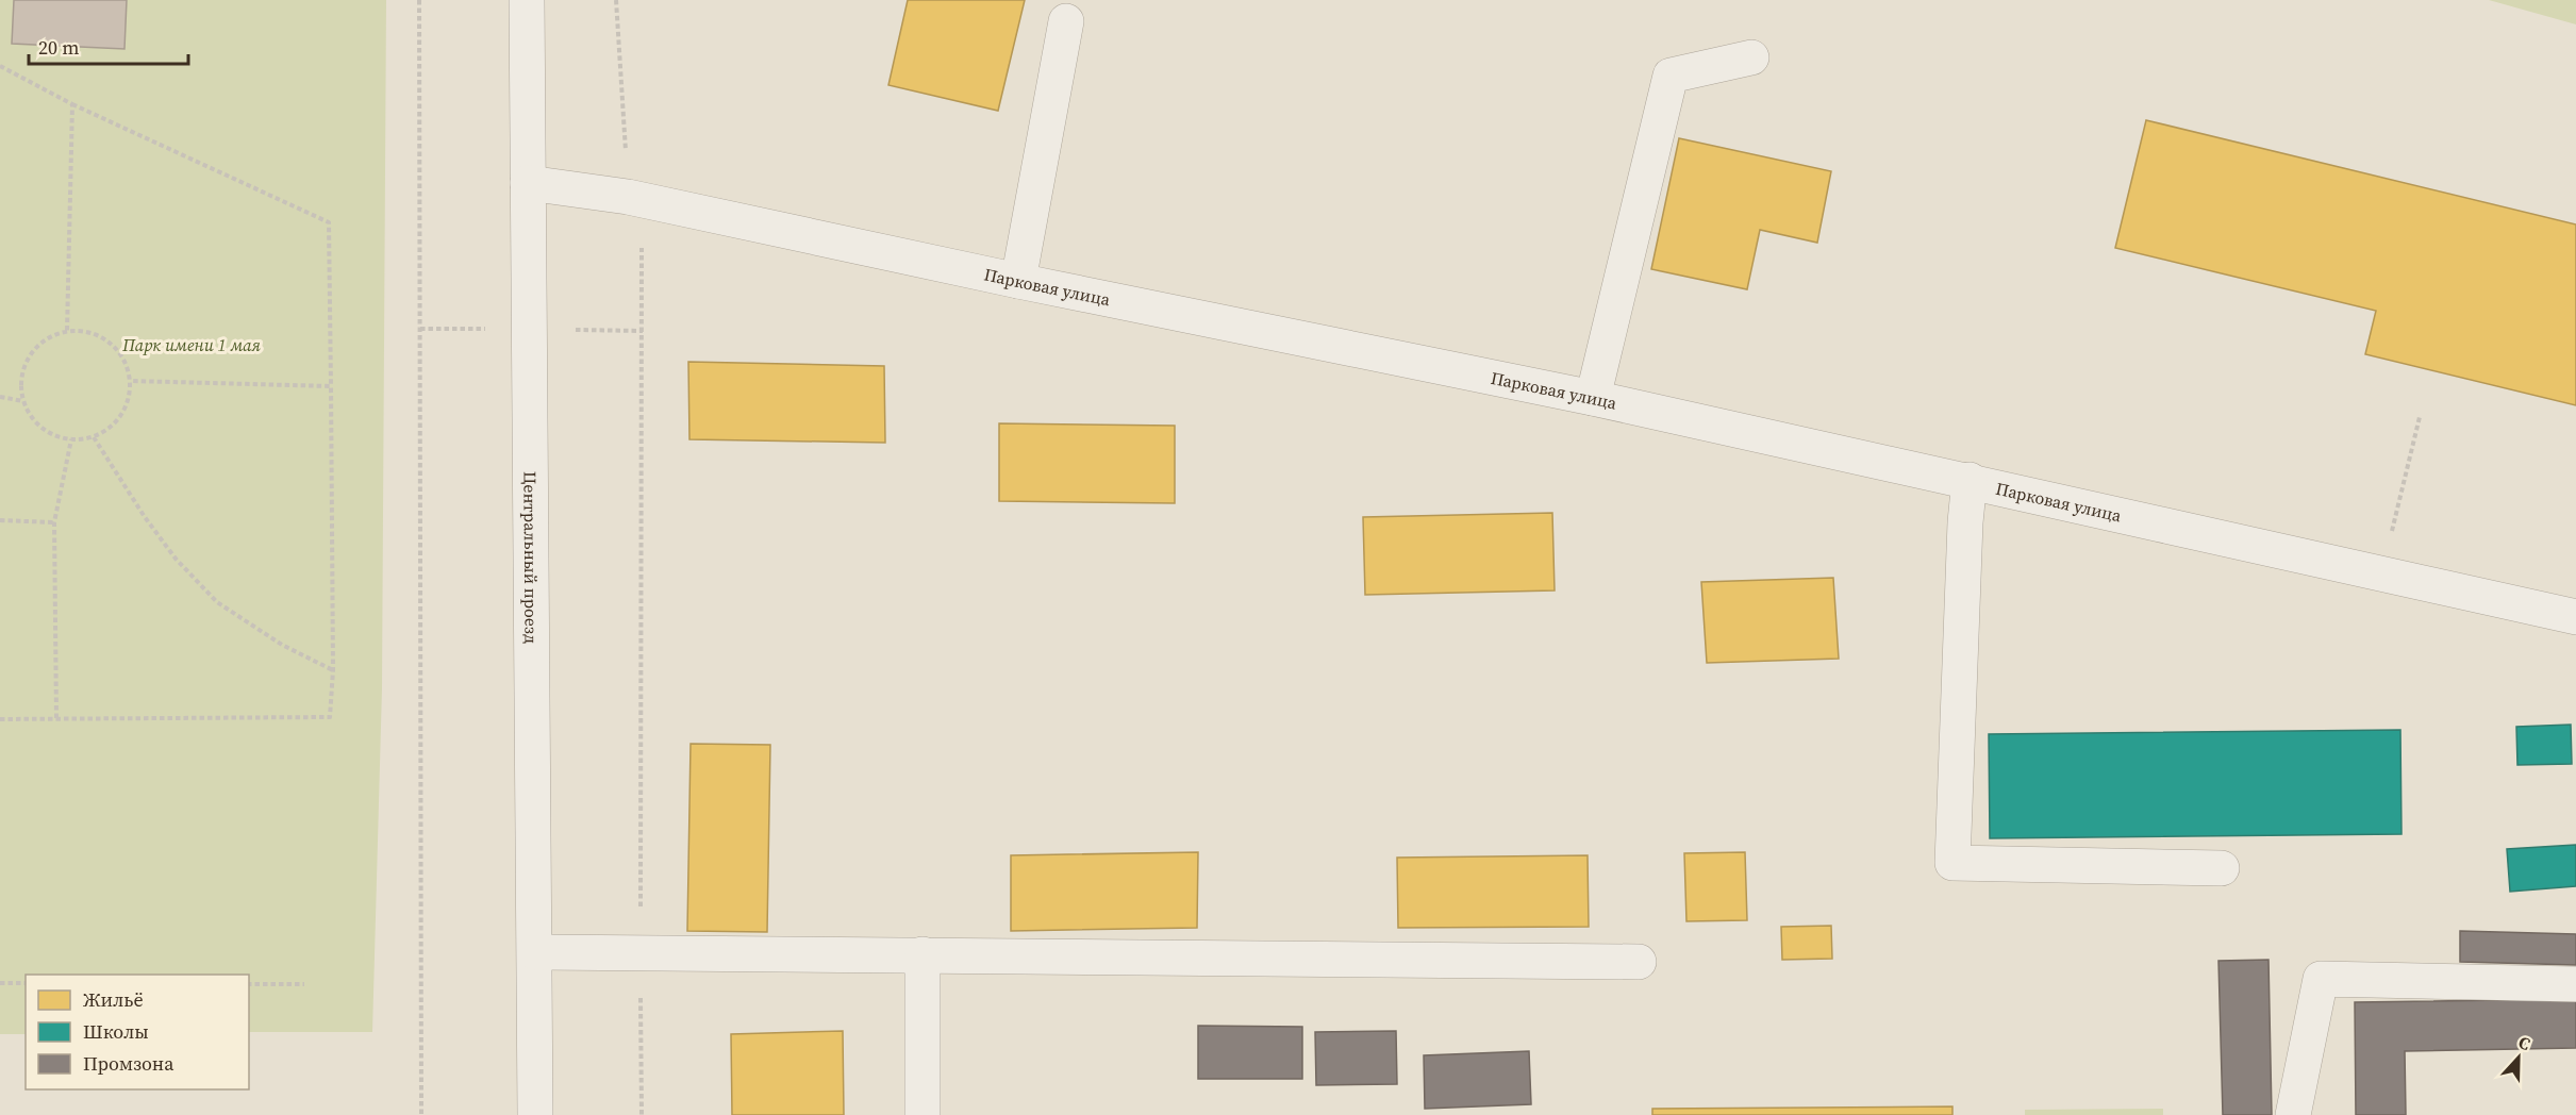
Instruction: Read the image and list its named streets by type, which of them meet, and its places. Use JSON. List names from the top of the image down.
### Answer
{
  "streets": {
    "street": ["Парковая улица", "Центральный проезд"]
  },
  "crossings": [
    ["Парковая улица", "Центральный проезд"]
  ],
  "parks": ["Парк имени 1 мая"],
  "legend": ["Жильё", "Школы", "Промзона"],
  "scale_bar": "20 m",
  "north": "top"
}
